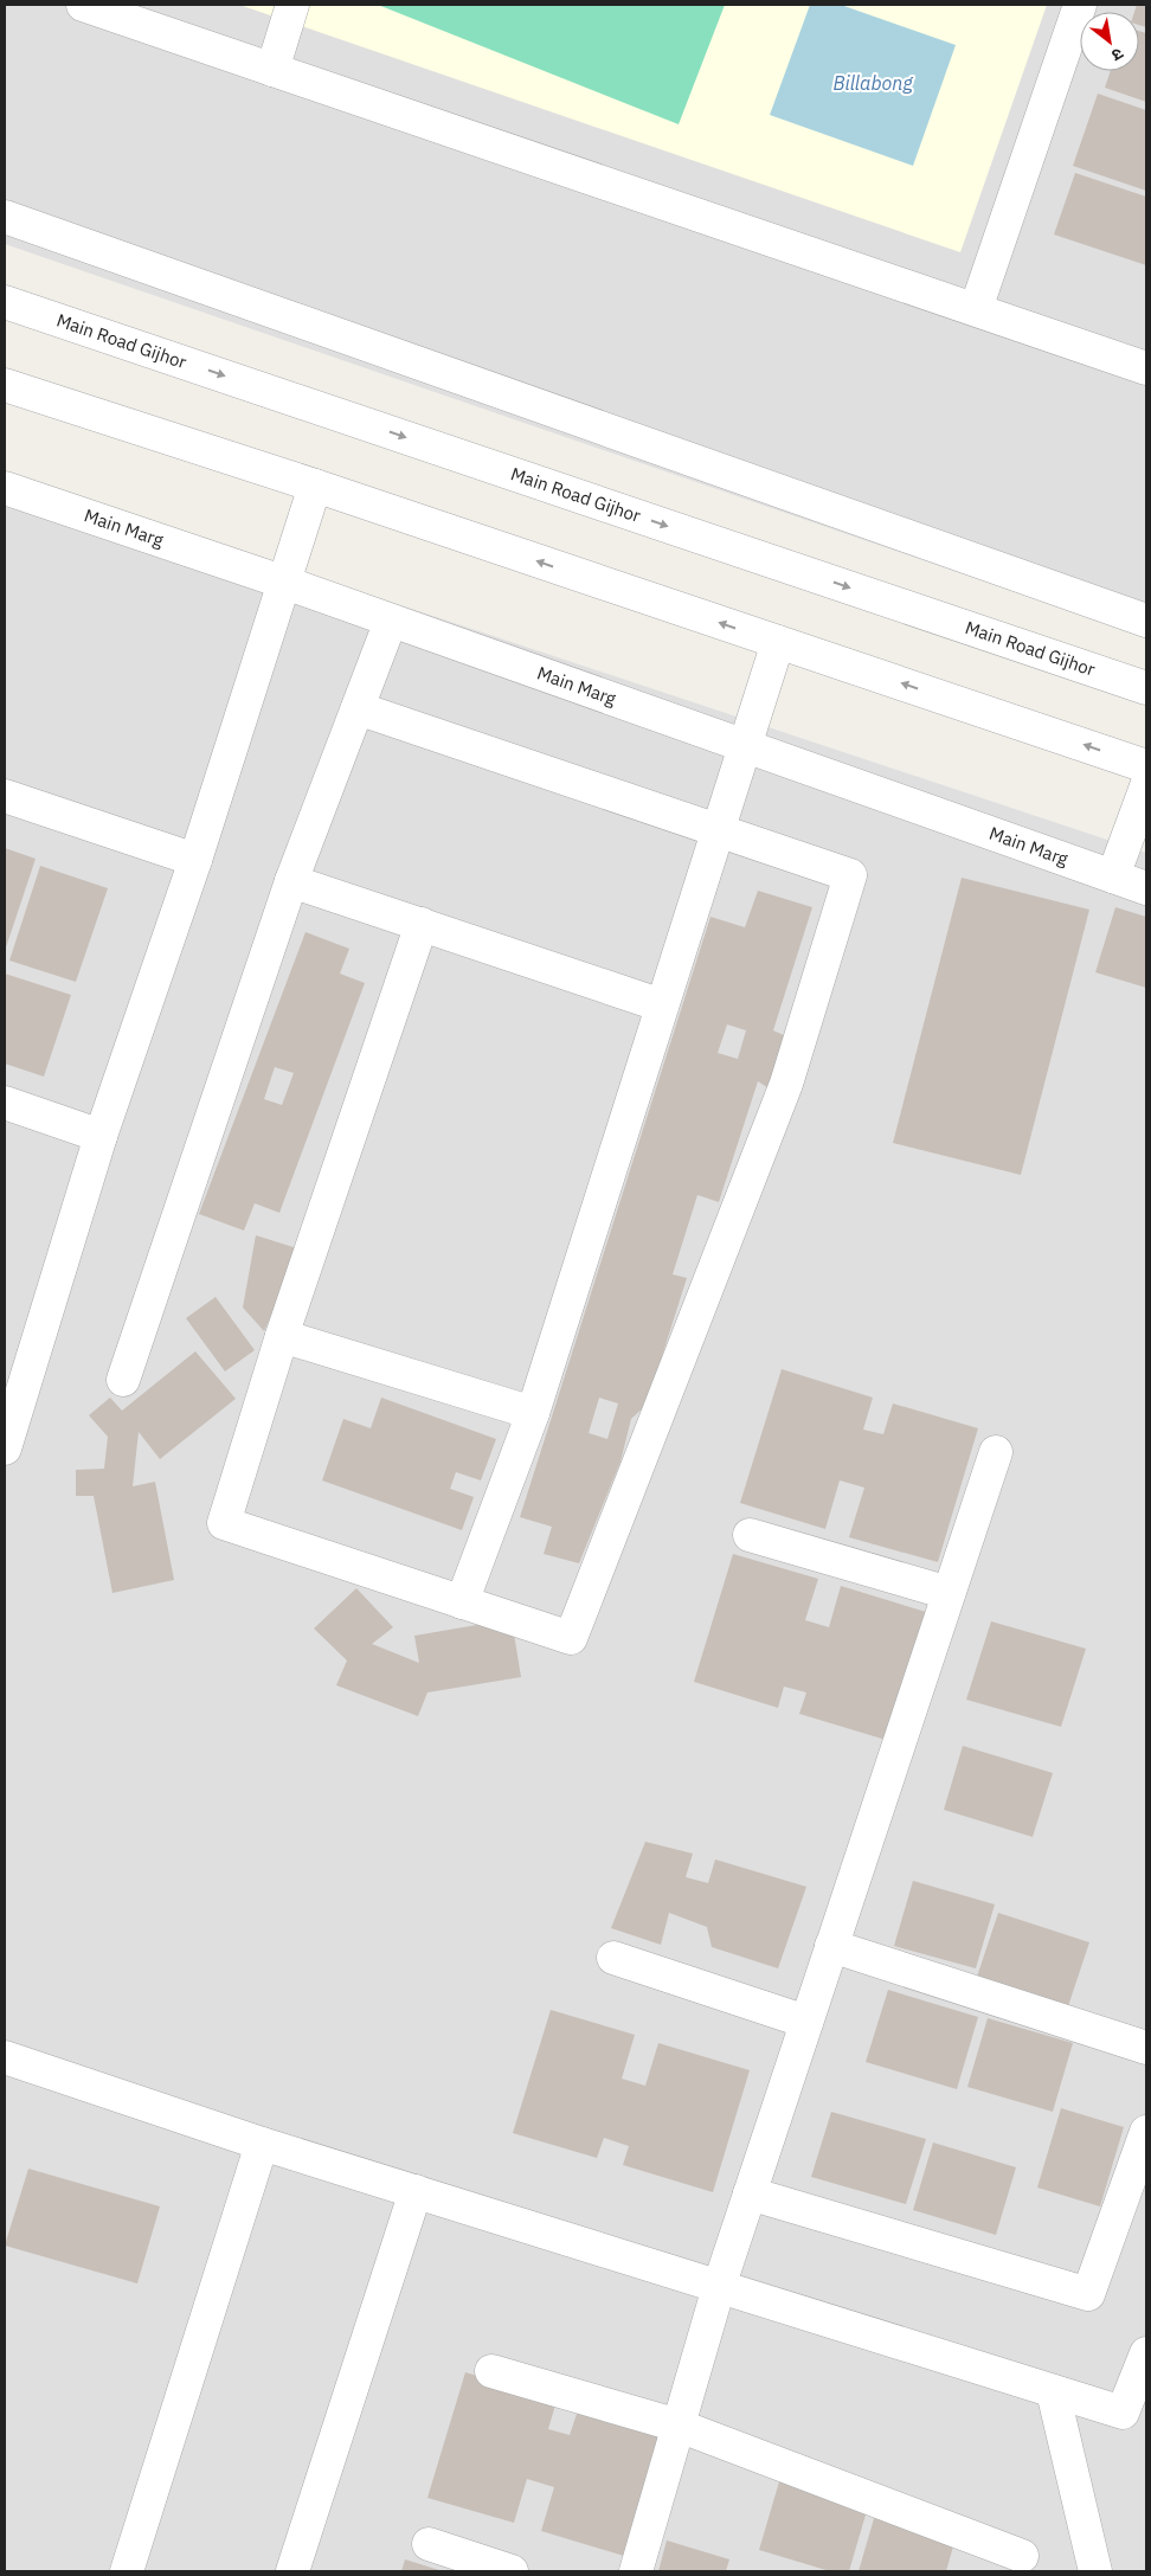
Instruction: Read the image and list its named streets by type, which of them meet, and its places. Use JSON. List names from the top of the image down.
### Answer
{
  "streets": {
    "street": ["Main Road Gijhor", "Main Marg"]
  },
  "water": ["Billabong"],
  "north": "bottom right"
}
